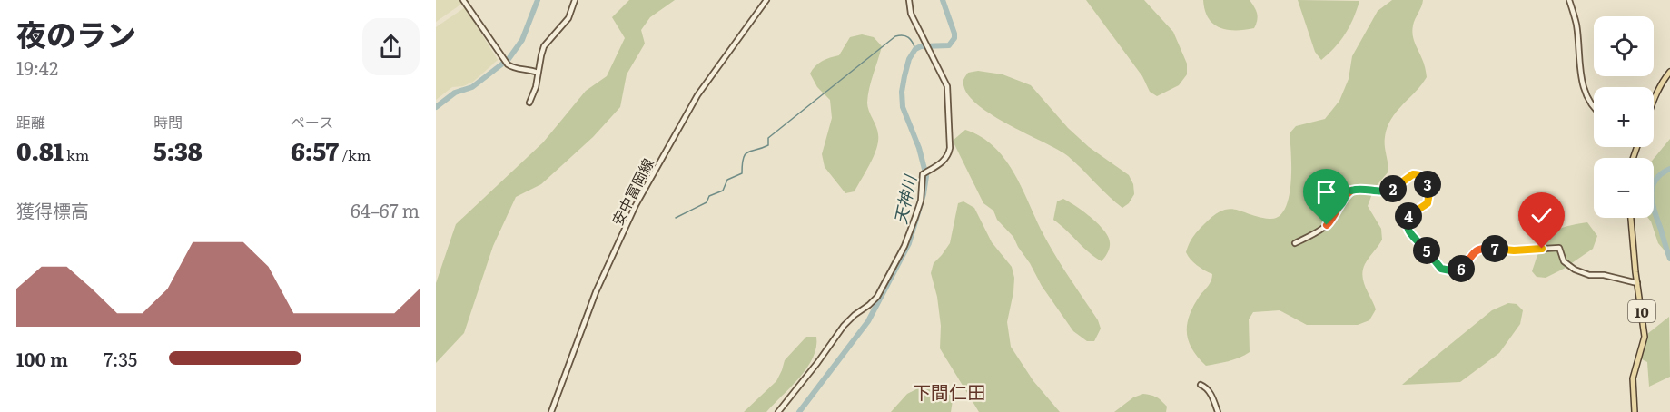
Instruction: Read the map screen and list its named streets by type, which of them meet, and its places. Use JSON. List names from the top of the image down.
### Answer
{
  "streets": {
    "main road": ["10"],
    "street": ["安中富岡線"]
  },
  "districts": ["下間仁田"],
  "water": ["天神川"],
  "page": {
    "heading": ["夜のラン", "19:42"],
    "map_buttons": ["+", "−"],
    "stats": [
      ["距離", "0.81 km"],
      ["時間", "5:38"],
      ["ペース", "6:57 /km"]
    ],
    "pins": [
      "3",
      "2",
      "4",
      "7",
      "5",
      "6"
    ],
    "chart": ["獲得標高", "64–67 m"],
    "list": [
      {
        "name": "100 m",
        "note": "7:35"
      }
    ]
  }
}
